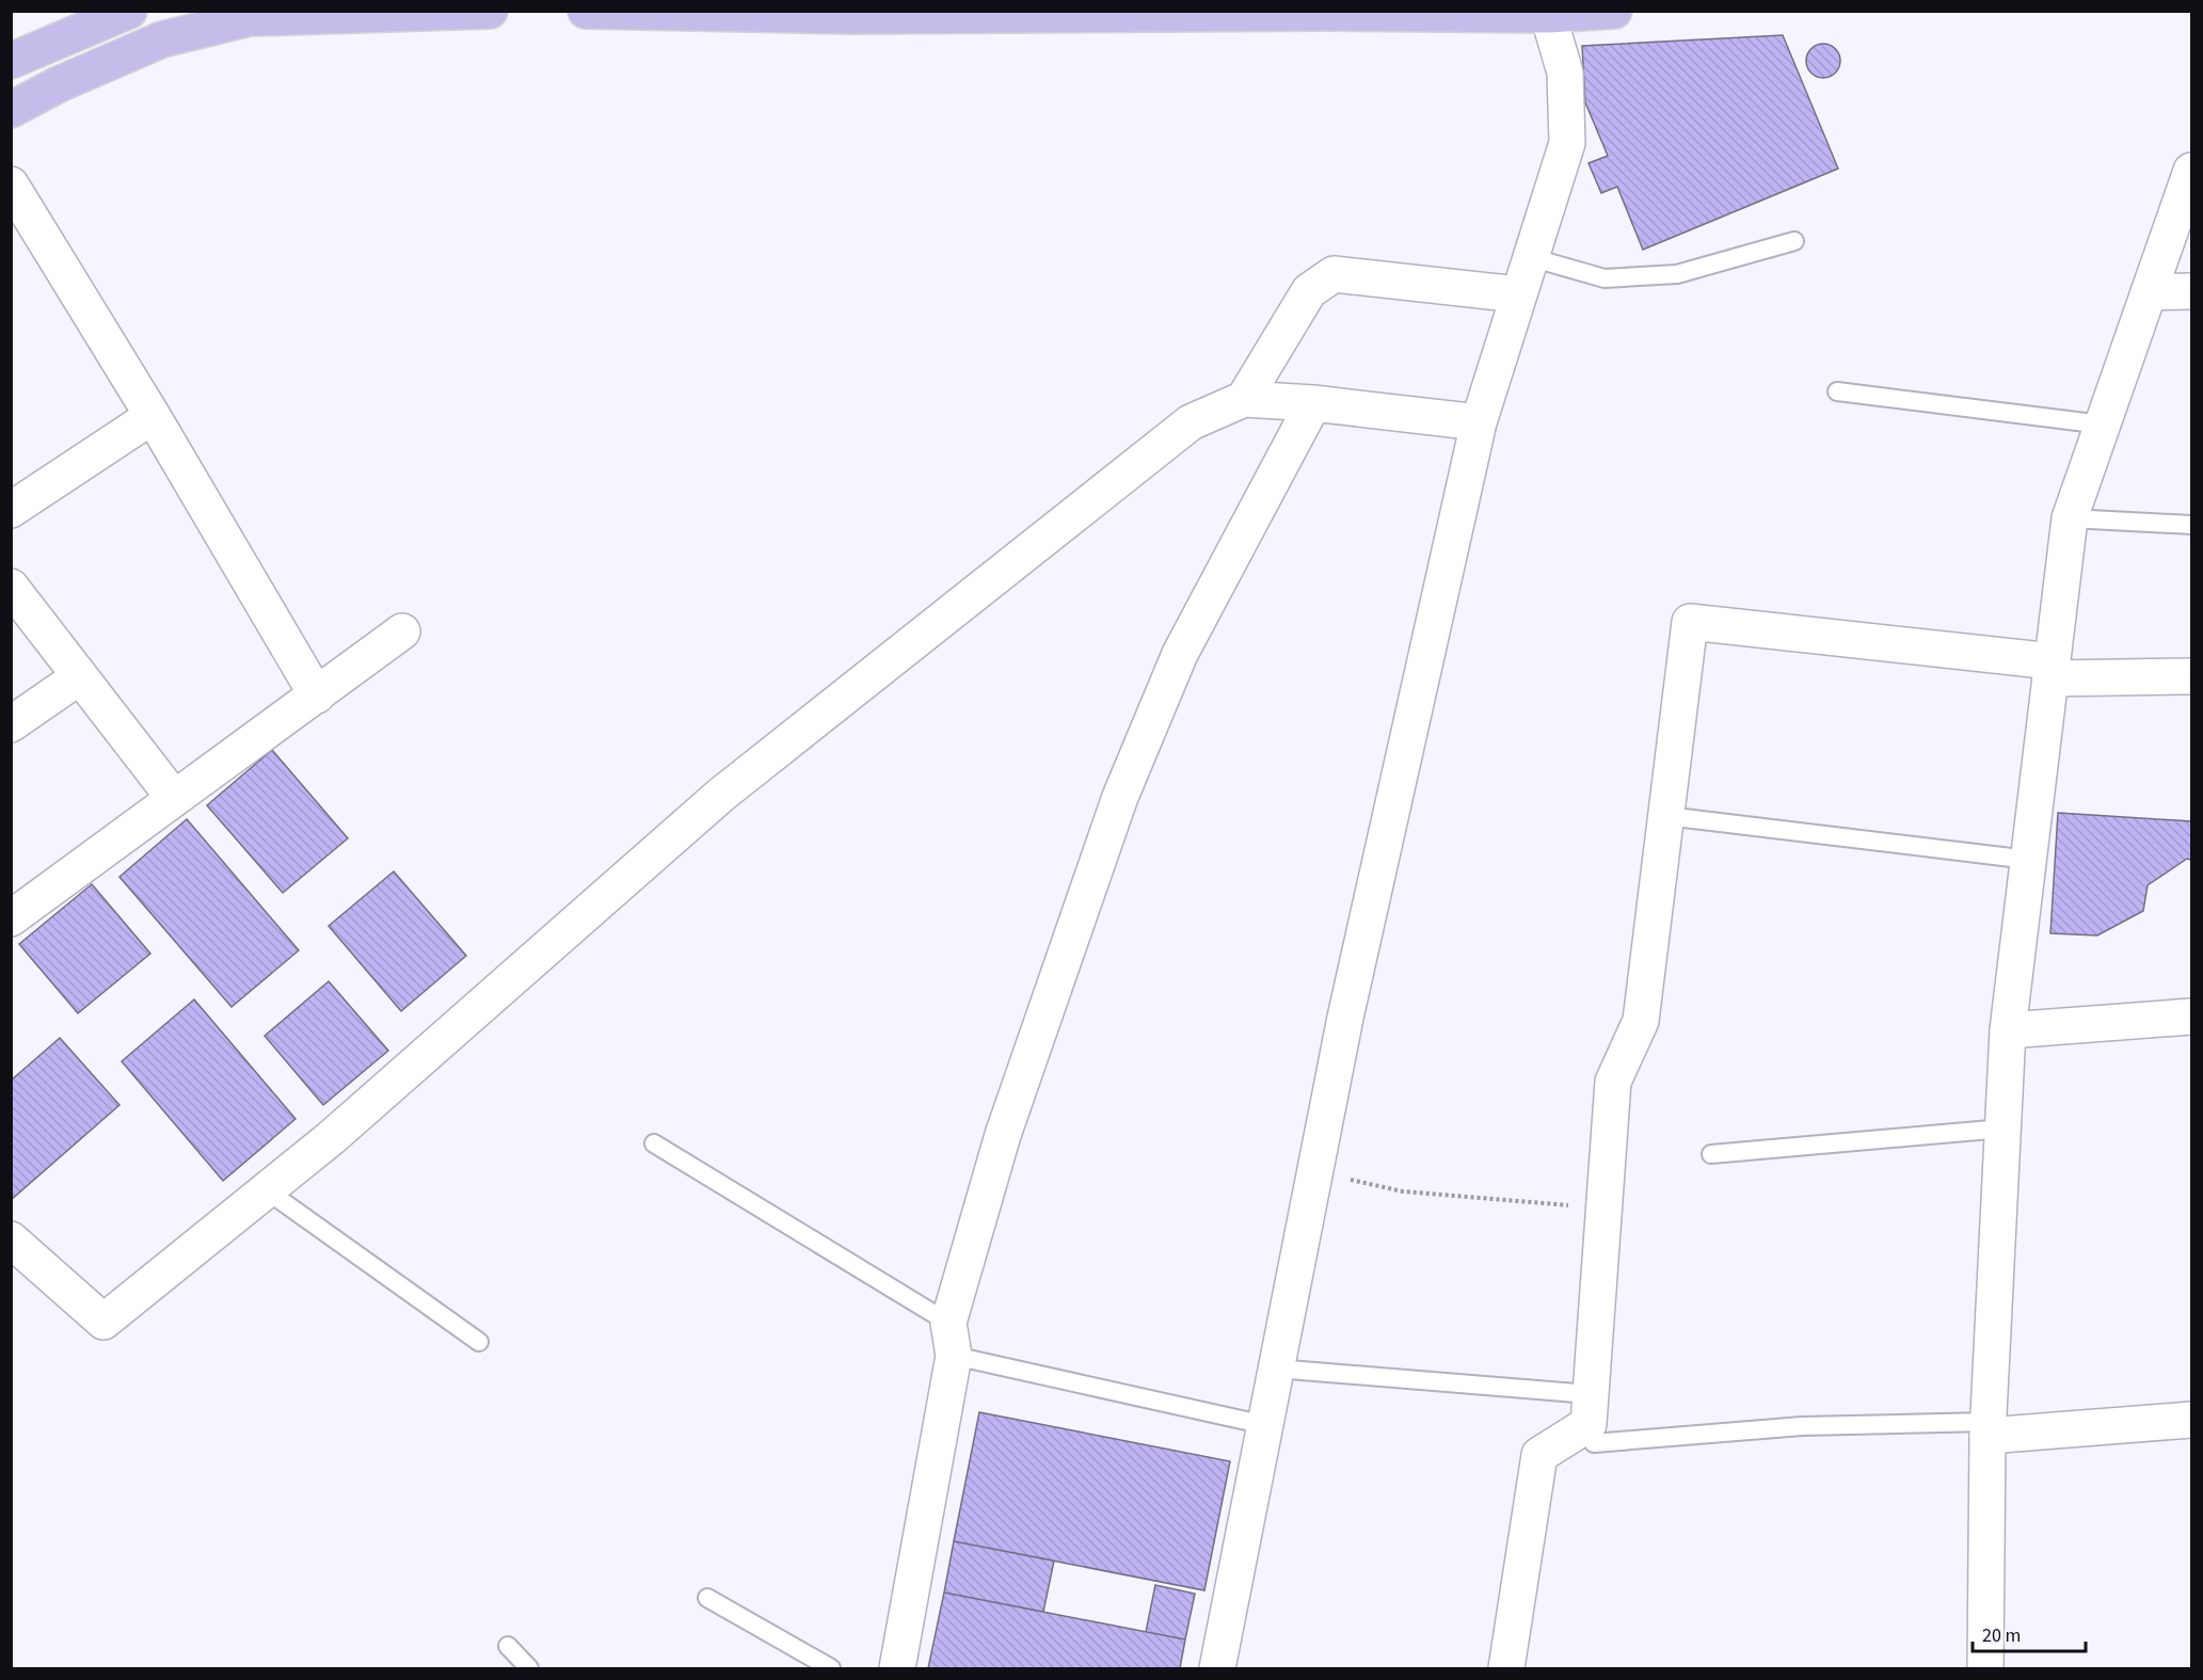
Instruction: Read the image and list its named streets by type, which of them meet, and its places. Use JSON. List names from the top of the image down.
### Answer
{
  "scale_bar": "20 m"
}
